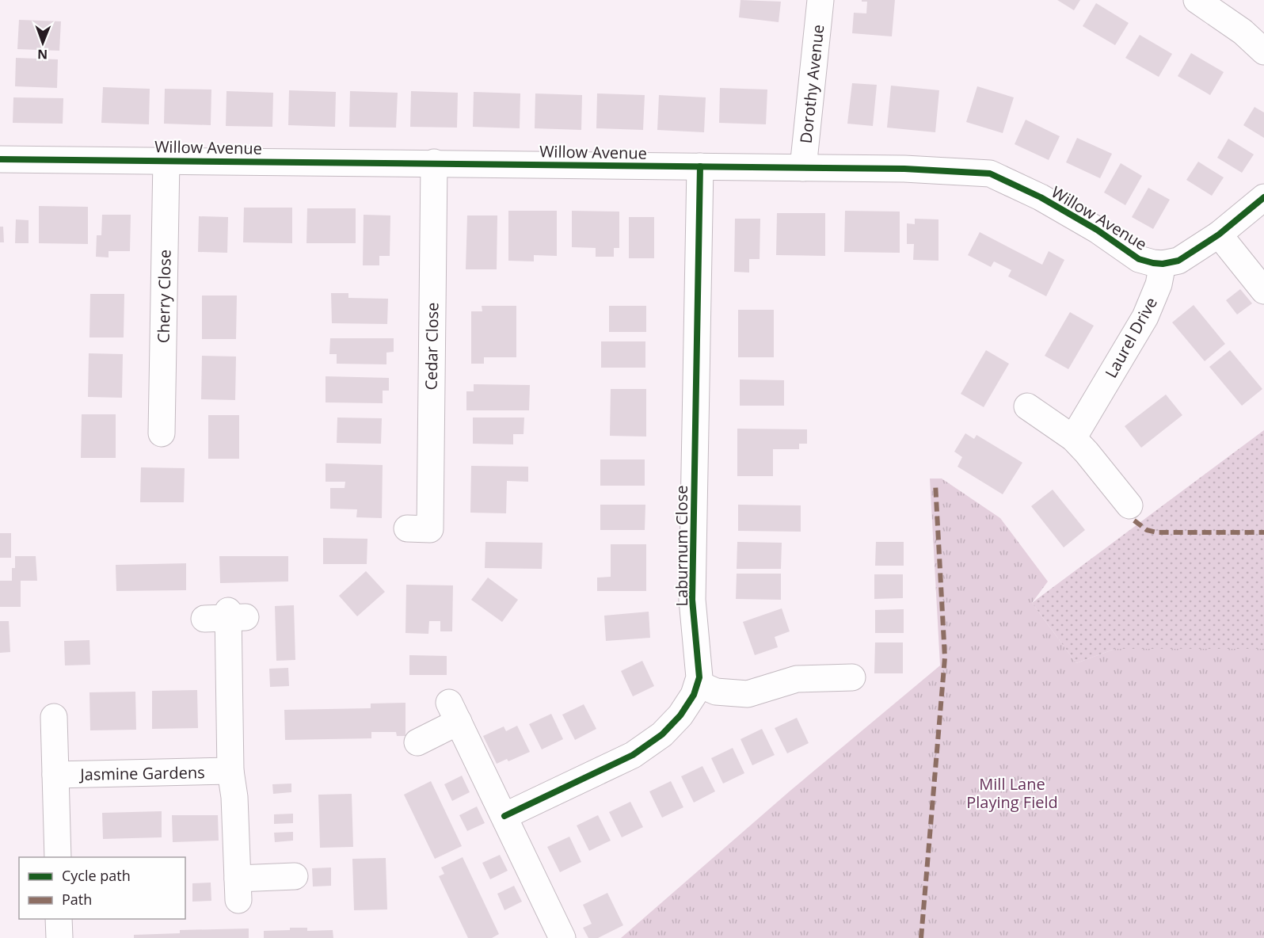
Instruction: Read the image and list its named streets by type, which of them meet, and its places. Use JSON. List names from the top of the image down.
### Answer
{
  "streets": {
    "street": [
      "Dorothy Avenue",
      "Willow Avenue",
      "Cherry Close",
      "Laurel Drive",
      "Cedar Close",
      "Laburnum Close",
      "Jasmine Gardens"
    ]
  },
  "crossings": [
    ["Dorothy Avenue", "Willow Avenue"],
    ["Willow Avenue", "Cherry Close"],
    ["Willow Avenue", "Laurel Drive"],
    ["Willow Avenue", "Cedar Close"],
    ["Willow Avenue", "Laburnum Close"]
  ],
  "parks": ["Mill Lane Playing Field"],
  "legend": ["Cycle path", "Path"],
  "north": "bottom"
}
